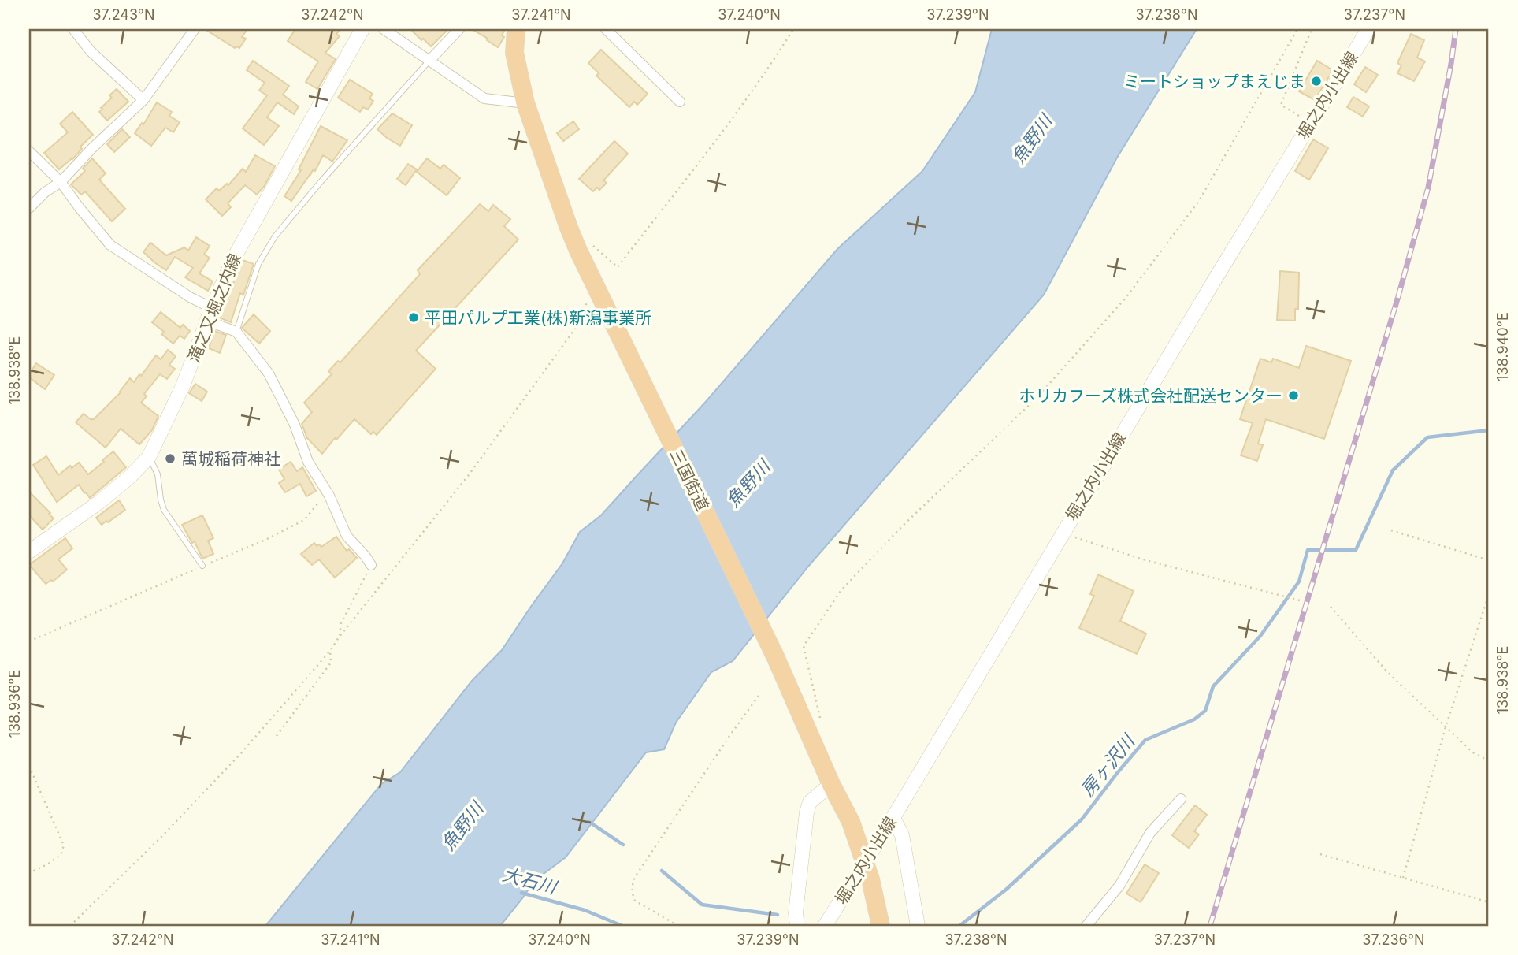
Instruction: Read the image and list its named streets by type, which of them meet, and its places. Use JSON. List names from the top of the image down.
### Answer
{
  "streets": {
    "highway": ["三国街道"],
    "main road": ["堀之内小出線", "滝之又堀之内線"]
  },
  "water": ["魚野川", "房ヶ沢川", "大石川"],
  "places": [
    "ミートショップまえじま",
    "平田パルプ工業(株)新潟事業所",
    "ホリカフーズ株式会社配送センター",
    "萬城稲荷神社"
  ],
  "coordinates": [
    "37.243°N",
    "37.242°N",
    "37.241°N",
    "37.240°N",
    "37.239°N",
    "37.238°N",
    "37.237°N",
    "138.940°E",
    "138.938°E",
    "138.936°E",
    "37.236°N"
  ]
}
